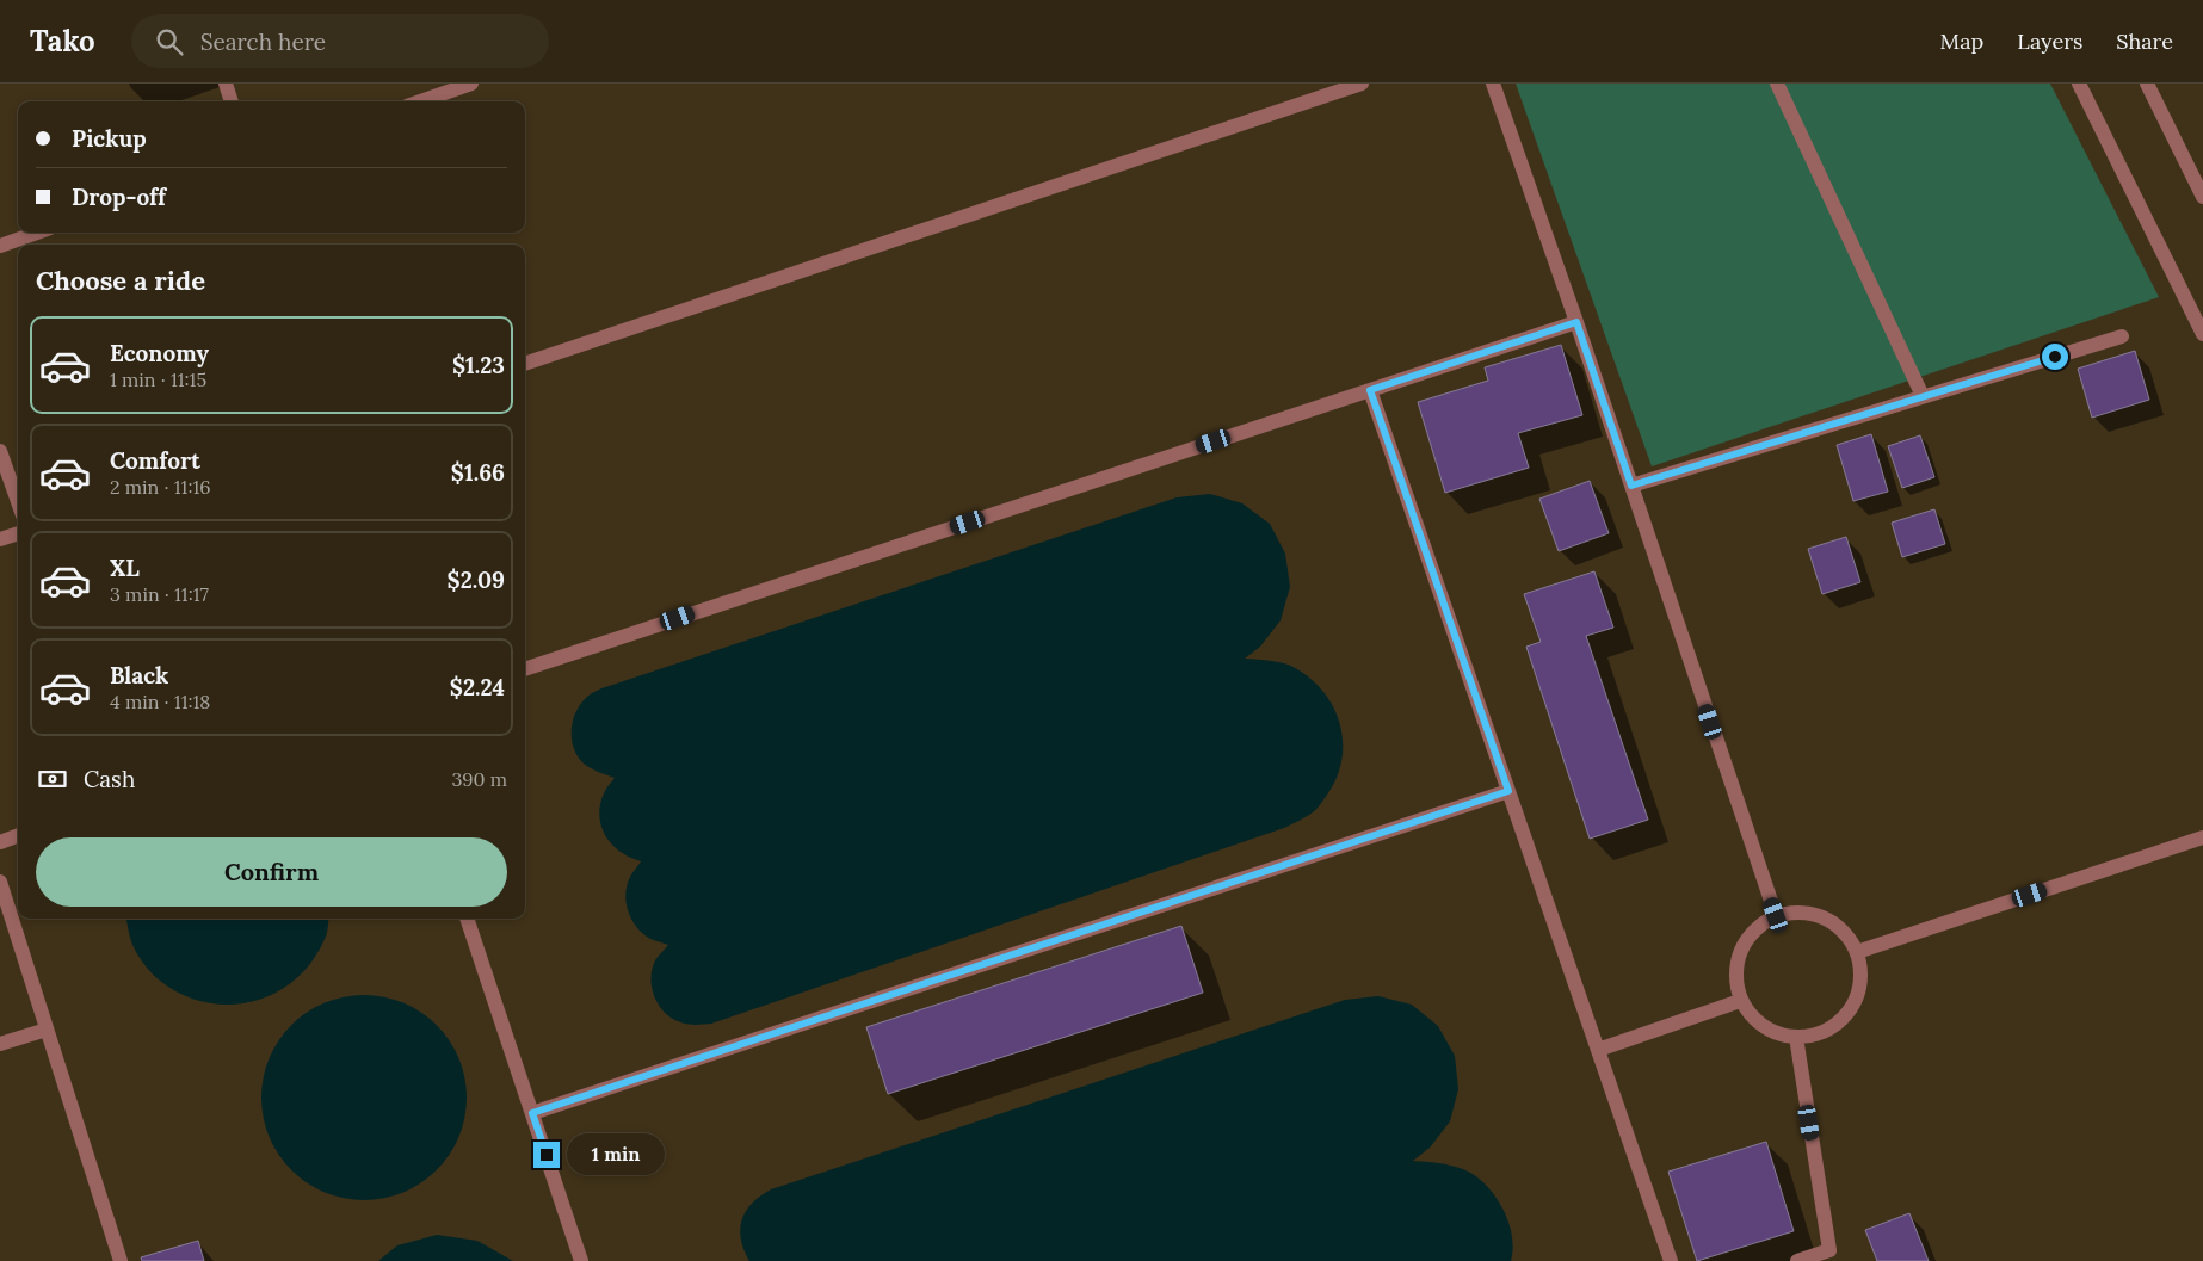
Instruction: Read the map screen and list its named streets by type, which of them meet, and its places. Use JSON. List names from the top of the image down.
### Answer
{
  "page": {
    "header": "Tako",
    "search": "Search here",
    "nav": ["Map", "Layers", "Share"],
    "banner": ["Pickup", "Drop-off"],
    "heading": "Choose a ride",
    "list": [
      {
        "name": "Economy",
        "note": "1 min · 11:15",
        "value": "$1.23"
      },
      {
        "name": "Comfort",
        "note": "2 min · 11:16",
        "value": "$1.66"
      },
      {
        "name": "XL",
        "note": "3 min · 11:17",
        "value": "$2.09"
      },
      {
        "name": "Black",
        "note": "4 min · 11:18",
        "value": "$2.24"
      }
    ],
    "pay": ["Cash", "390 m"],
    "buttons": "Confirm",
    "bubble": "1 min"
  }
}
